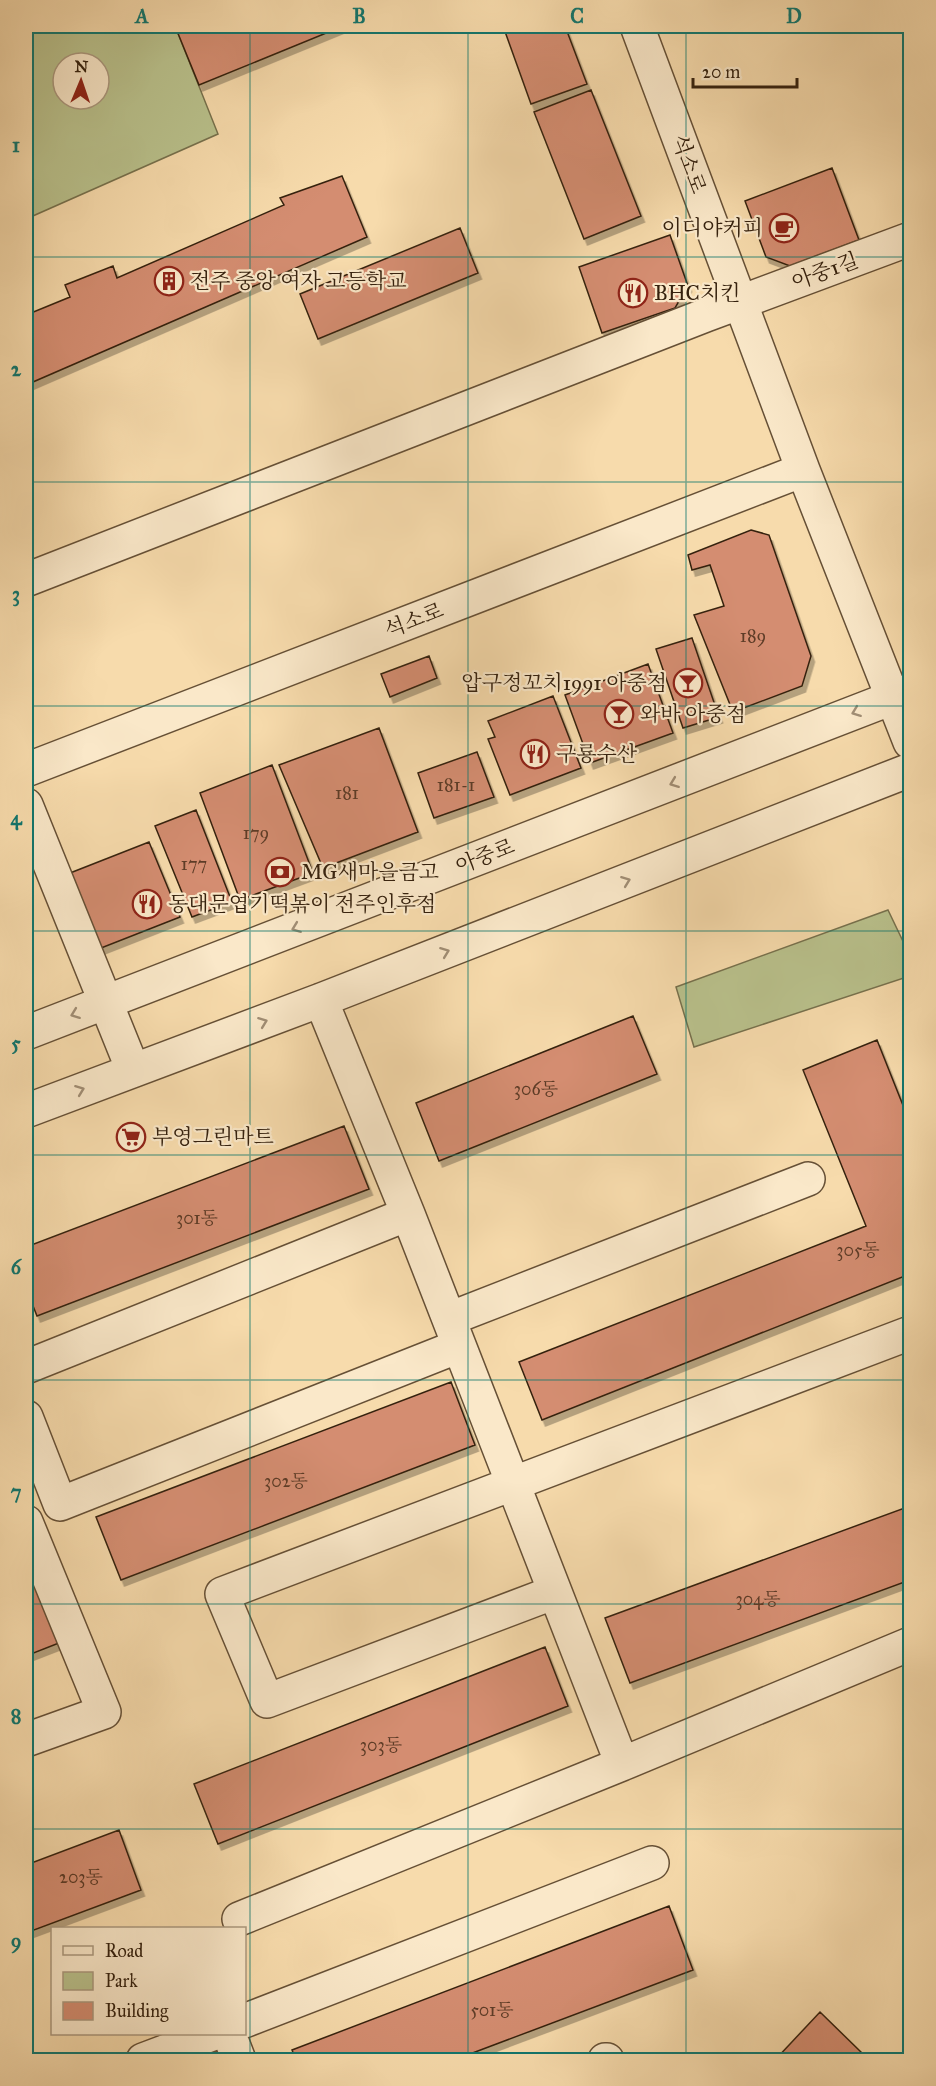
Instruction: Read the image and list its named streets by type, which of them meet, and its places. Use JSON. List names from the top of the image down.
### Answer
{
  "streets": {
    "street": ["석소로", "아중1길", "아중로"]
  },
  "crossings": [
    ["석소로", "아중1길"],
    ["석소로", "아중로"]
  ],
  "places": {
    "cafe": ["이디야커피"],
    "building": ["전주 중앙 여자 고등학교"],
    "restaurant": ["BHC치킨", "구룡수산", "동대문엽기떡볶이 전주인후점"],
    "bar": ["압구정꼬치1991 아중점", "와바 아중점"],
    "bank": ["MG새마을금고"],
    "supermarket": ["부영그린마트"]
  },
  "house_numbers": [
    "189",
    "181-1",
    "181",
    "179",
    "177",
    "306동",
    "301동",
    "305동",
    "302동",
    "304동",
    "303동",
    "203동",
    "501동"
  ],
  "legend": ["Road", "Park", "Building"],
  "scale_bar": "20 m",
  "north": "top",
  "grid": {
    "columns": [
      "A",
      "B",
      "C",
      "D"
    ],
    "rows": [
      "1",
      "2",
      "3",
      "4",
      "5",
      "6",
      "7",
      "8",
      "9"
    ]
  }
}
